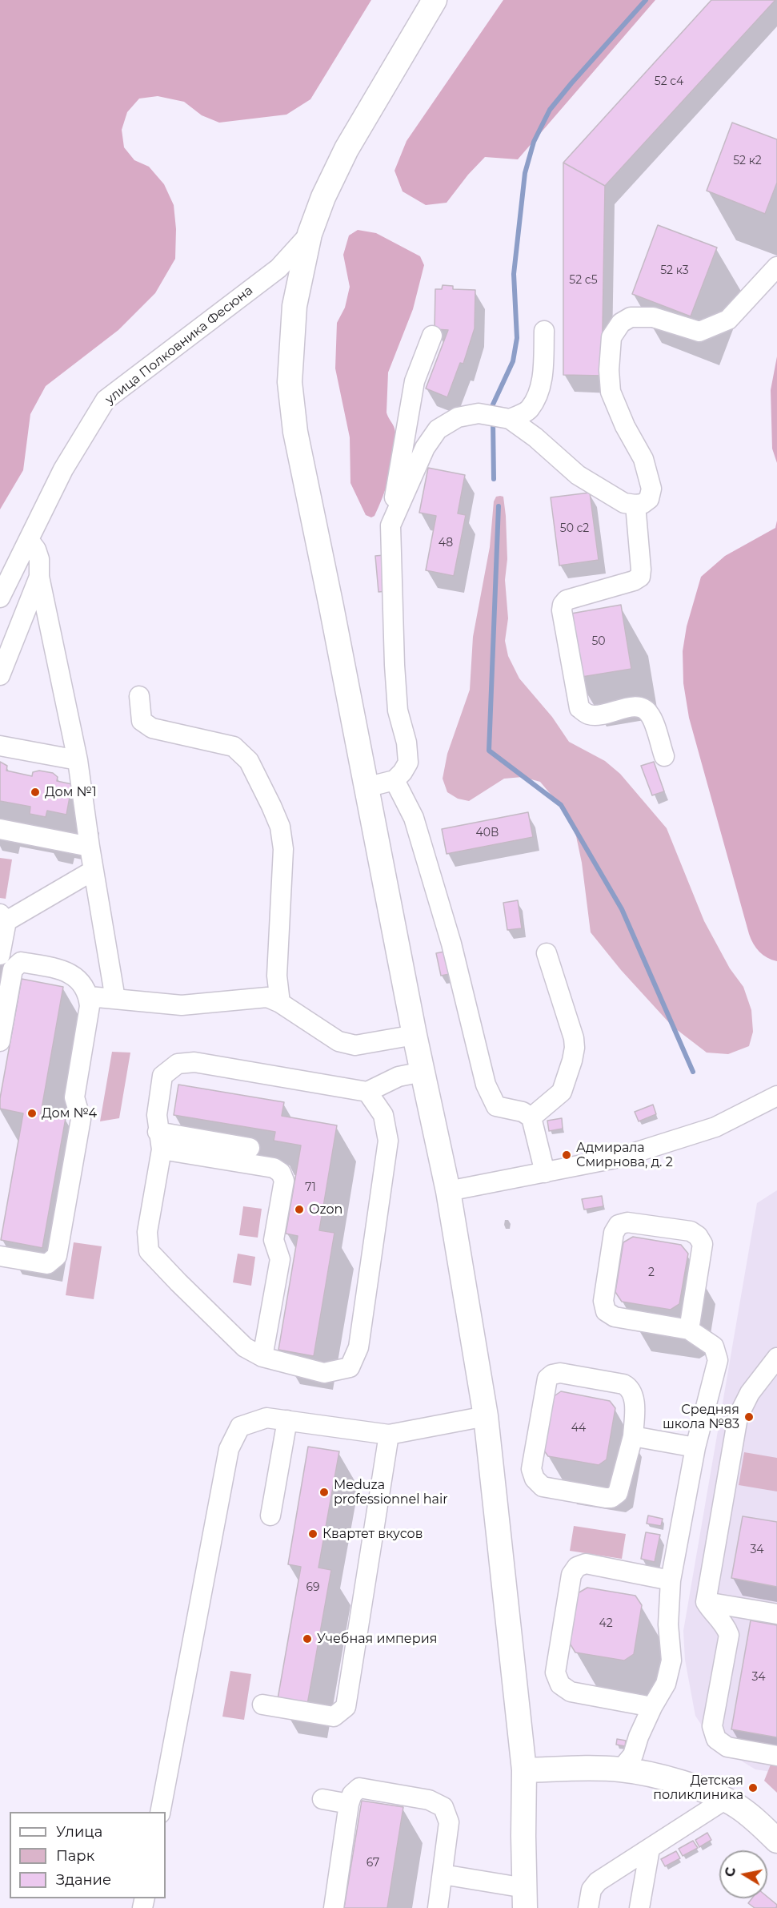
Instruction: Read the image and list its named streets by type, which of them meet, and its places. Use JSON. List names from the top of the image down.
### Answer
{
  "streets": {
    "street": ["улица Полковника Фесюна"]
  },
  "places": [
    "Дом №1",
    "Дом №4",
    "Адмирала Смирнова, д. 2",
    "Ozon",
    "Средняя школа №83",
    "Meduza professionnel hair",
    "Квартет вкусов",
    "Учебная империя",
    "Детская поликлиника"
  ],
  "house_numbers": [
    "52 с4",
    "52 к2",
    "52 к3",
    "52 с5",
    "50 с2",
    "48",
    "50",
    "40В",
    "71",
    "2",
    "44",
    "34",
    "69",
    "42",
    "34",
    "67"
  ],
  "legend": ["Улица", "Парк", "Здание"],
  "north": "left"
}
